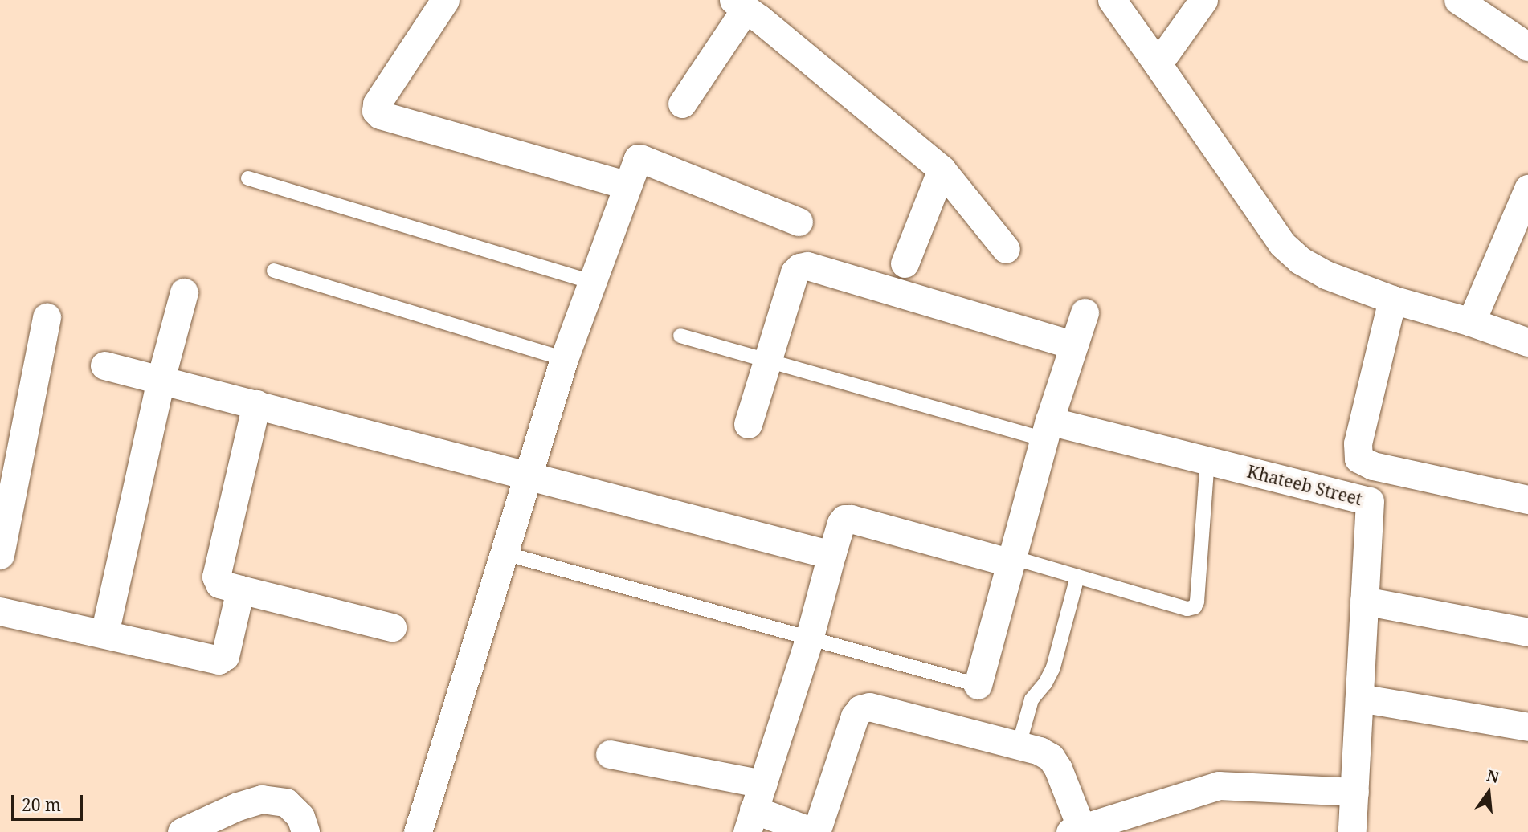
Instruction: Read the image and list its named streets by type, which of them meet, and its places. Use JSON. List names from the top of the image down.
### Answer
{
  "streets": {
    "street": ["Khateeb Street"]
  },
  "scale_bar": "20 m",
  "north": "top"
}
